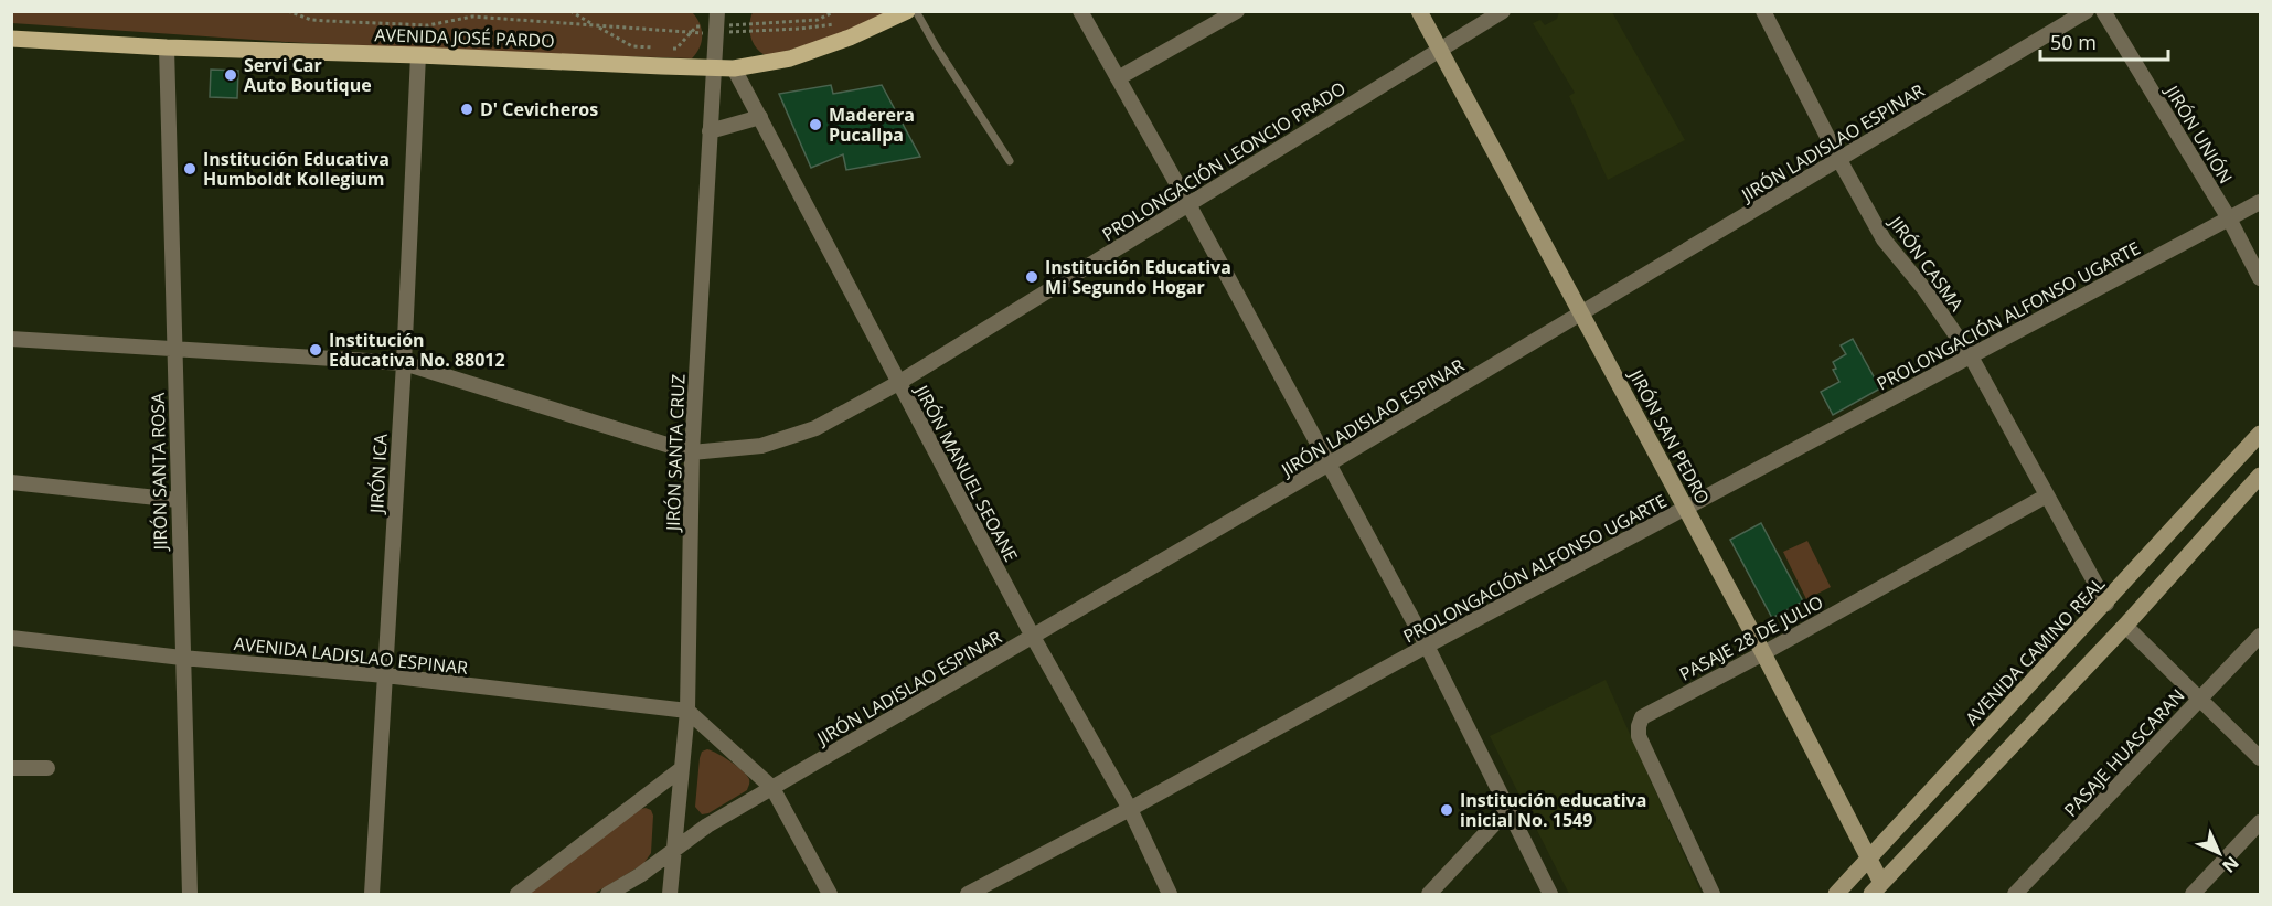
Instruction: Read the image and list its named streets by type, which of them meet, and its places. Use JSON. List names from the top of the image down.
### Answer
{
  "streets": {
    "main road": ["AVENIDA JOSÉ PARDO", "JIRÓN SAN PEDRO", "AVENIDA CAMINO REAL"],
    "street": [
      "JIRÓN UNIÓN",
      "JIRÓN LADISLAO ESPINAR",
      "PROLONGACIÓN LEONCIO PRADO",
      "JIRÓN CASMA",
      "PROLONGACIÓN ALFONSO UGARTE",
      "JIRÓN SANTA CRUZ",
      "JIRÓN SANTA ROSA",
      "JIRÓN ICA",
      "JIRÓN MANUEL SEOANE",
      "PASAJE 28 DE JULIO",
      "AVENIDA LADISLAO ESPINAR",
      "PASAJE HUASCARAN"
    ]
  },
  "crossings": [
    ["AVENIDA JOSÉ PARDO", "JIRÓN SANTA CRUZ"],
    ["AVENIDA JOSÉ PARDO", "JIRÓN SANTA ROSA"],
    ["AVENIDA JOSÉ PARDO", "JIRÓN ICA"],
    ["AVENIDA JOSÉ PARDO", "JIRÓN MANUEL SEOANE"],
    ["JIRÓN UNIÓN", "PROLONGACIÓN ALFONSO UGARTE"],
    ["JIRÓN LADISLAO ESPINAR", "JIRÓN CASMA"],
    ["JIRÓN LADISLAO ESPINAR", "JIRÓN SAN PEDRO"],
    ["JIRÓN LADISLAO ESPINAR", "JIRÓN SANTA CRUZ"],
    ["JIRÓN LADISLAO ESPINAR", "JIRÓN MANUEL SEOANE"],
    ["PROLONGACIÓN LEONCIO PRADO", "JIRÓN SAN PEDRO"],
    ["PROLONGACIÓN LEONCIO PRADO", "JIRÓN SANTA CRUZ"],
    ["PROLONGACIÓN LEONCIO PRADO", "JIRÓN SANTA ROSA"],
    ["PROLONGACIÓN LEONCIO PRADO", "JIRÓN ICA"],
    ["PROLONGACIÓN LEONCIO PRADO", "JIRÓN MANUEL SEOANE"],
    ["JIRÓN CASMA", "PROLONGACIÓN ALFONSO UGARTE"],
    ["JIRÓN CASMA", "PASAJE 28 DE JULIO"],
    ["JIRÓN CASMA", "AVENIDA CAMINO REAL"],
    ["PROLONGACIÓN ALFONSO UGARTE", "JIRÓN SAN PEDRO"],
    ["PROLONGACIÓN ALFONSO UGARTE", "JIRÓN MANUEL SEOANE"],
    ["JIRÓN SAN PEDRO", "PASAJE 28 DE JULIO"],
    ["JIRÓN SAN PEDRO", "AVENIDA CAMINO REAL"],
    ["JIRÓN SANTA CRUZ", "AVENIDA LADISLAO ESPINAR"],
    ["JIRÓN SANTA ROSA", "AVENIDA LADISLAO ESPINAR"],
    ["JIRÓN ICA", "AVENIDA LADISLAO ESPINAR"]
  ],
  "places": [
    "Servi Car Auto Boutique",
    "D' Cevicheros",
    "Maderera Pucallpa",
    "Institución Educativa Humboldt Kollegium",
    "Institución Educativa Mi Segundo Hogar",
    "Institución Educativa No. 88012",
    "Institución educativa inicial No. 1549"
  ],
  "scale_bar": "50 m",
  "north": "bottom right"
}
